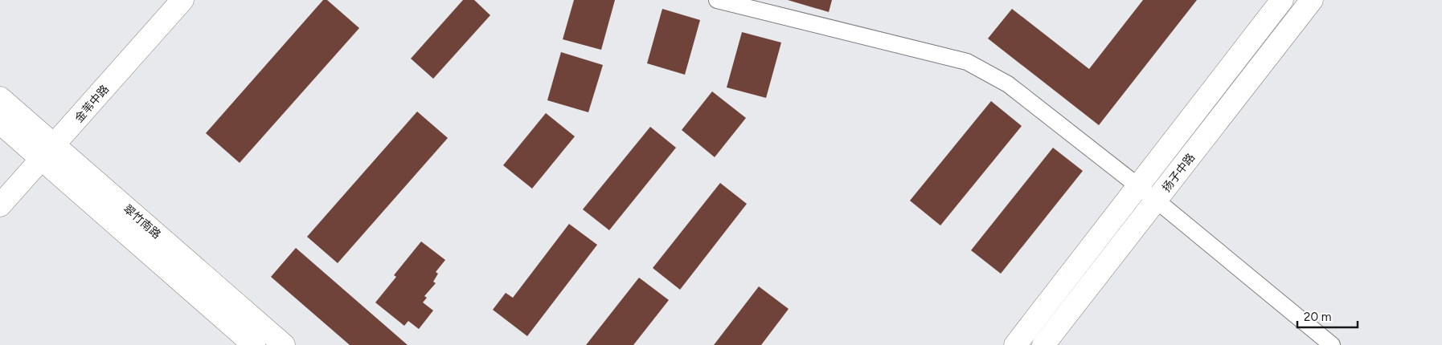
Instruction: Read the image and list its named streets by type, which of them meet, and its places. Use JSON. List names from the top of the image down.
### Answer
{
  "streets": {
    "main road": ["金苇中路", "扬子中路", "翠竹南路"]
  },
  "crossings": [
    ["金苇中路", "翠竹南路"]
  ],
  "scale_bar": "20 m"
}
